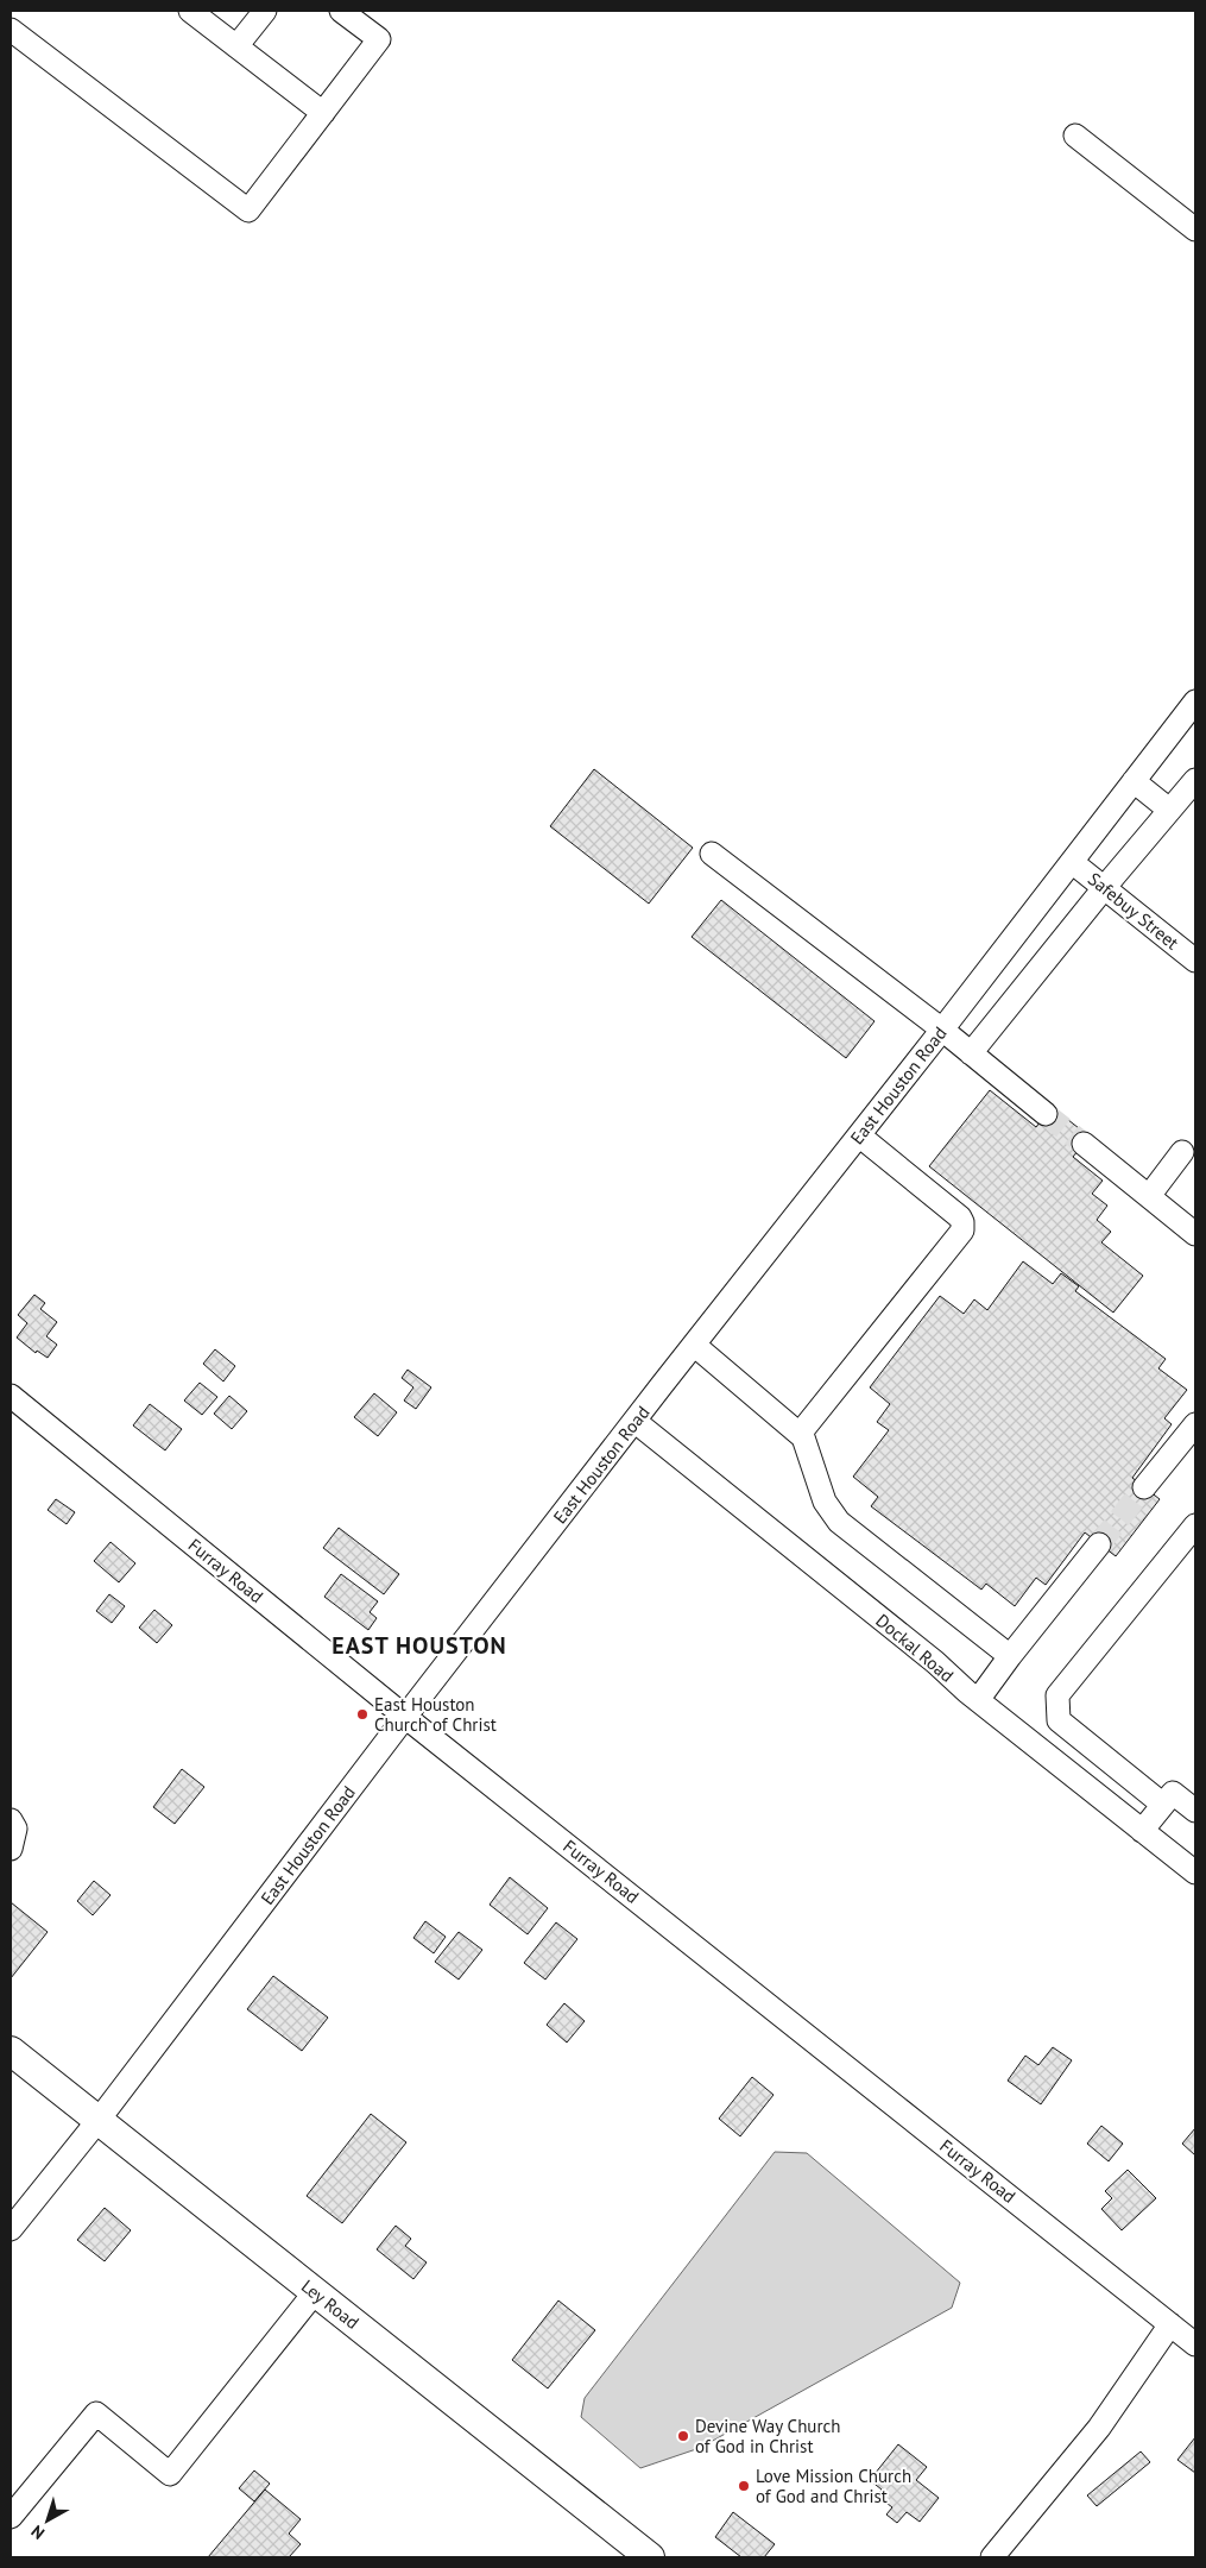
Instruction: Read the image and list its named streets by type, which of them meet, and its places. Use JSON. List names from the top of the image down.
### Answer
{
  "streets": {
    "main road": ["Ley Road"],
    "street": [
      "Safebuy Street",
      "East Houston Road",
      "Furray Road",
      "Dockal Road"
    ]
  },
  "crossings": [
    ["Safebuy Street", "East Houston Road"],
    ["East Houston Road", "Furray Road"],
    ["East Houston Road", "Dockal Road"],
    ["East Houston Road", "Ley Road"]
  ],
  "districts": ["EAST HOUSTON"],
  "places": ["East Houston Church of Christ", "Devine Way Church of God in Christ", "Love Mission Church of God and Christ"],
  "north": "bottom left"
}
